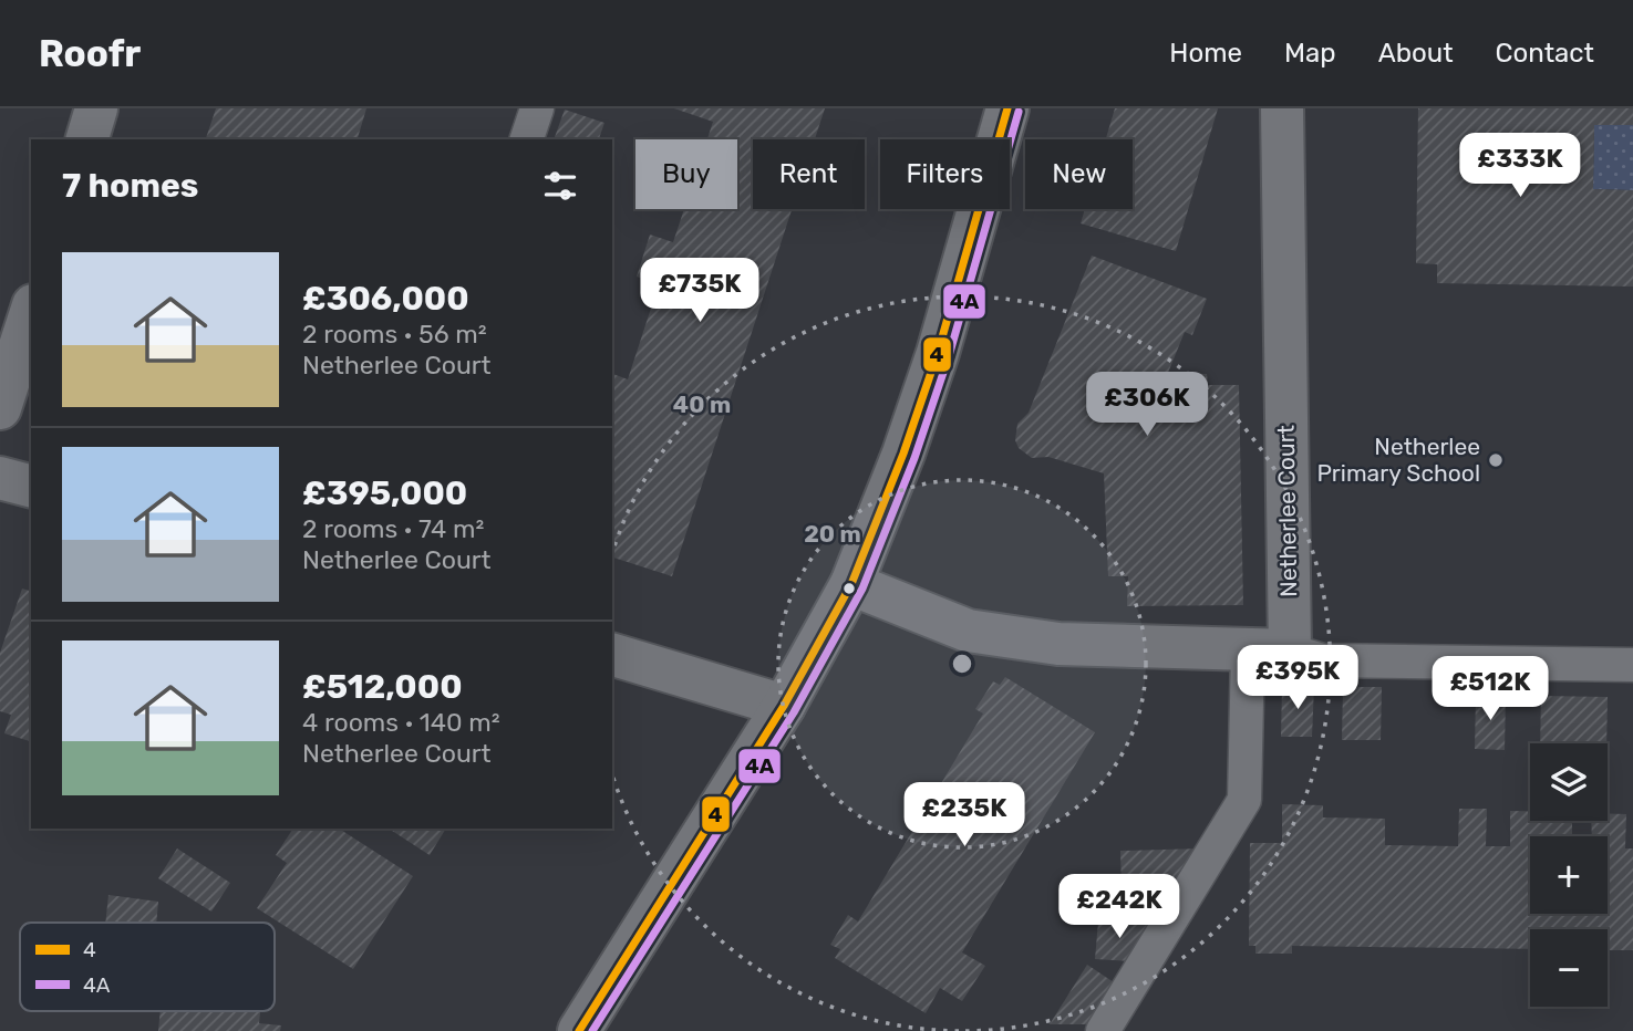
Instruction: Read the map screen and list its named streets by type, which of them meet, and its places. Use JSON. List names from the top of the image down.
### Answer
{
  "streets": {
    "street": ["Netherlee Court"]
  },
  "places": ["Netherlee Primary School"],
  "lines": ["transit line 4", "transit line 4A"],
  "legend": ["4", "4A"],
  "page": {
    "header": "Roofr",
    "nav": [
      "Home",
      "Map",
      "About",
      "Contact"
    ],
    "price": [
      "£333K",
      "£735K",
      "£306K",
      "£395K",
      "£512K",
      "£235K",
      "£242K"
    ],
    "chip": [
      "Buy",
      "Rent",
      "Filters",
      "New"
    ],
    "heading": "7 homes",
    "list": [
      {
        "name": "£306,000",
        "note": "2 rooms · 56 m² · Netherlee Court"
      },
      {
        "name": "£395,000",
        "note": "2 rooms · 74 m² · Netherlee Court"
      },
      {
        "name": "£512,000",
        "note": "4 rooms · 140 m² · Netherlee Court"
      }
    ],
    "map_buttons": ["+", "−"]
  },
  "rings": ["40 m", "20 m"]
}
